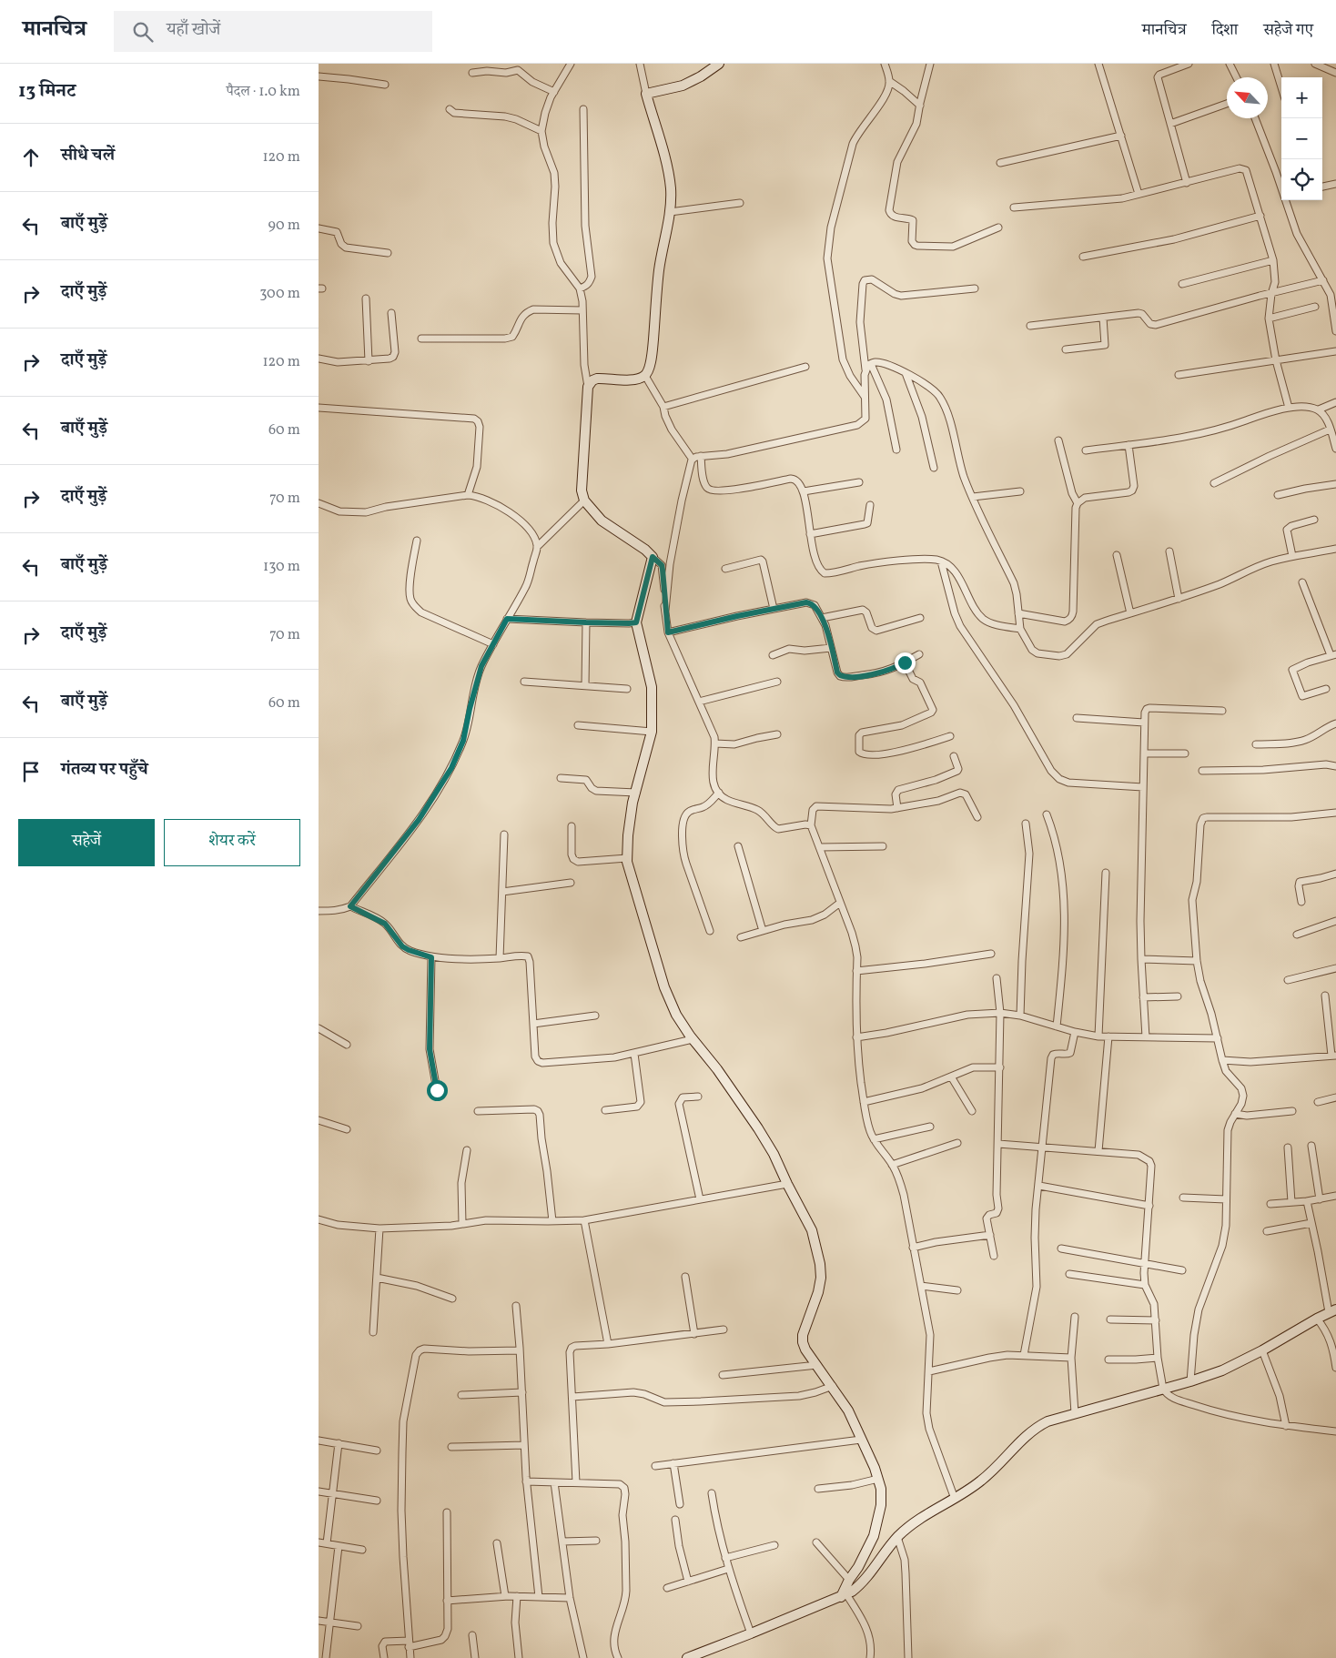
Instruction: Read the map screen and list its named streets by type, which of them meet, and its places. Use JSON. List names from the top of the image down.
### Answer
{
  "north": "top left",
  "page": {
    "header": "मानचित्र",
    "search": "यहाँ खोजें",
    "nav": ["मानचित्र", "दिशा", "सहेजे गए"],
    "heading": ["13 मिनट", "पैदल · 1.0 km"],
    "map_buttons": ["+", "−"],
    "list": [
      ["सीधे चलें", "120 m"],
      ["बाएँ मुड़ें", "90 m"],
      ["दाएँ मुड़ें", "300 m"],
      ["दाएँ मुड़ें", "120 m"],
      ["बाएँ मुड़ें", "60 m"],
      ["दाएँ मुड़ें", "70 m"],
      ["बाएँ मुड़ें", "130 m"],
      ["दाएँ मुड़ें", "70 m"],
      ["बाएँ मुड़ें", "60 m"],
      "गंतव्य पर पहुँचे"
    ],
    "buttons": ["सहेजें", "शेयर करें"]
  }
}
